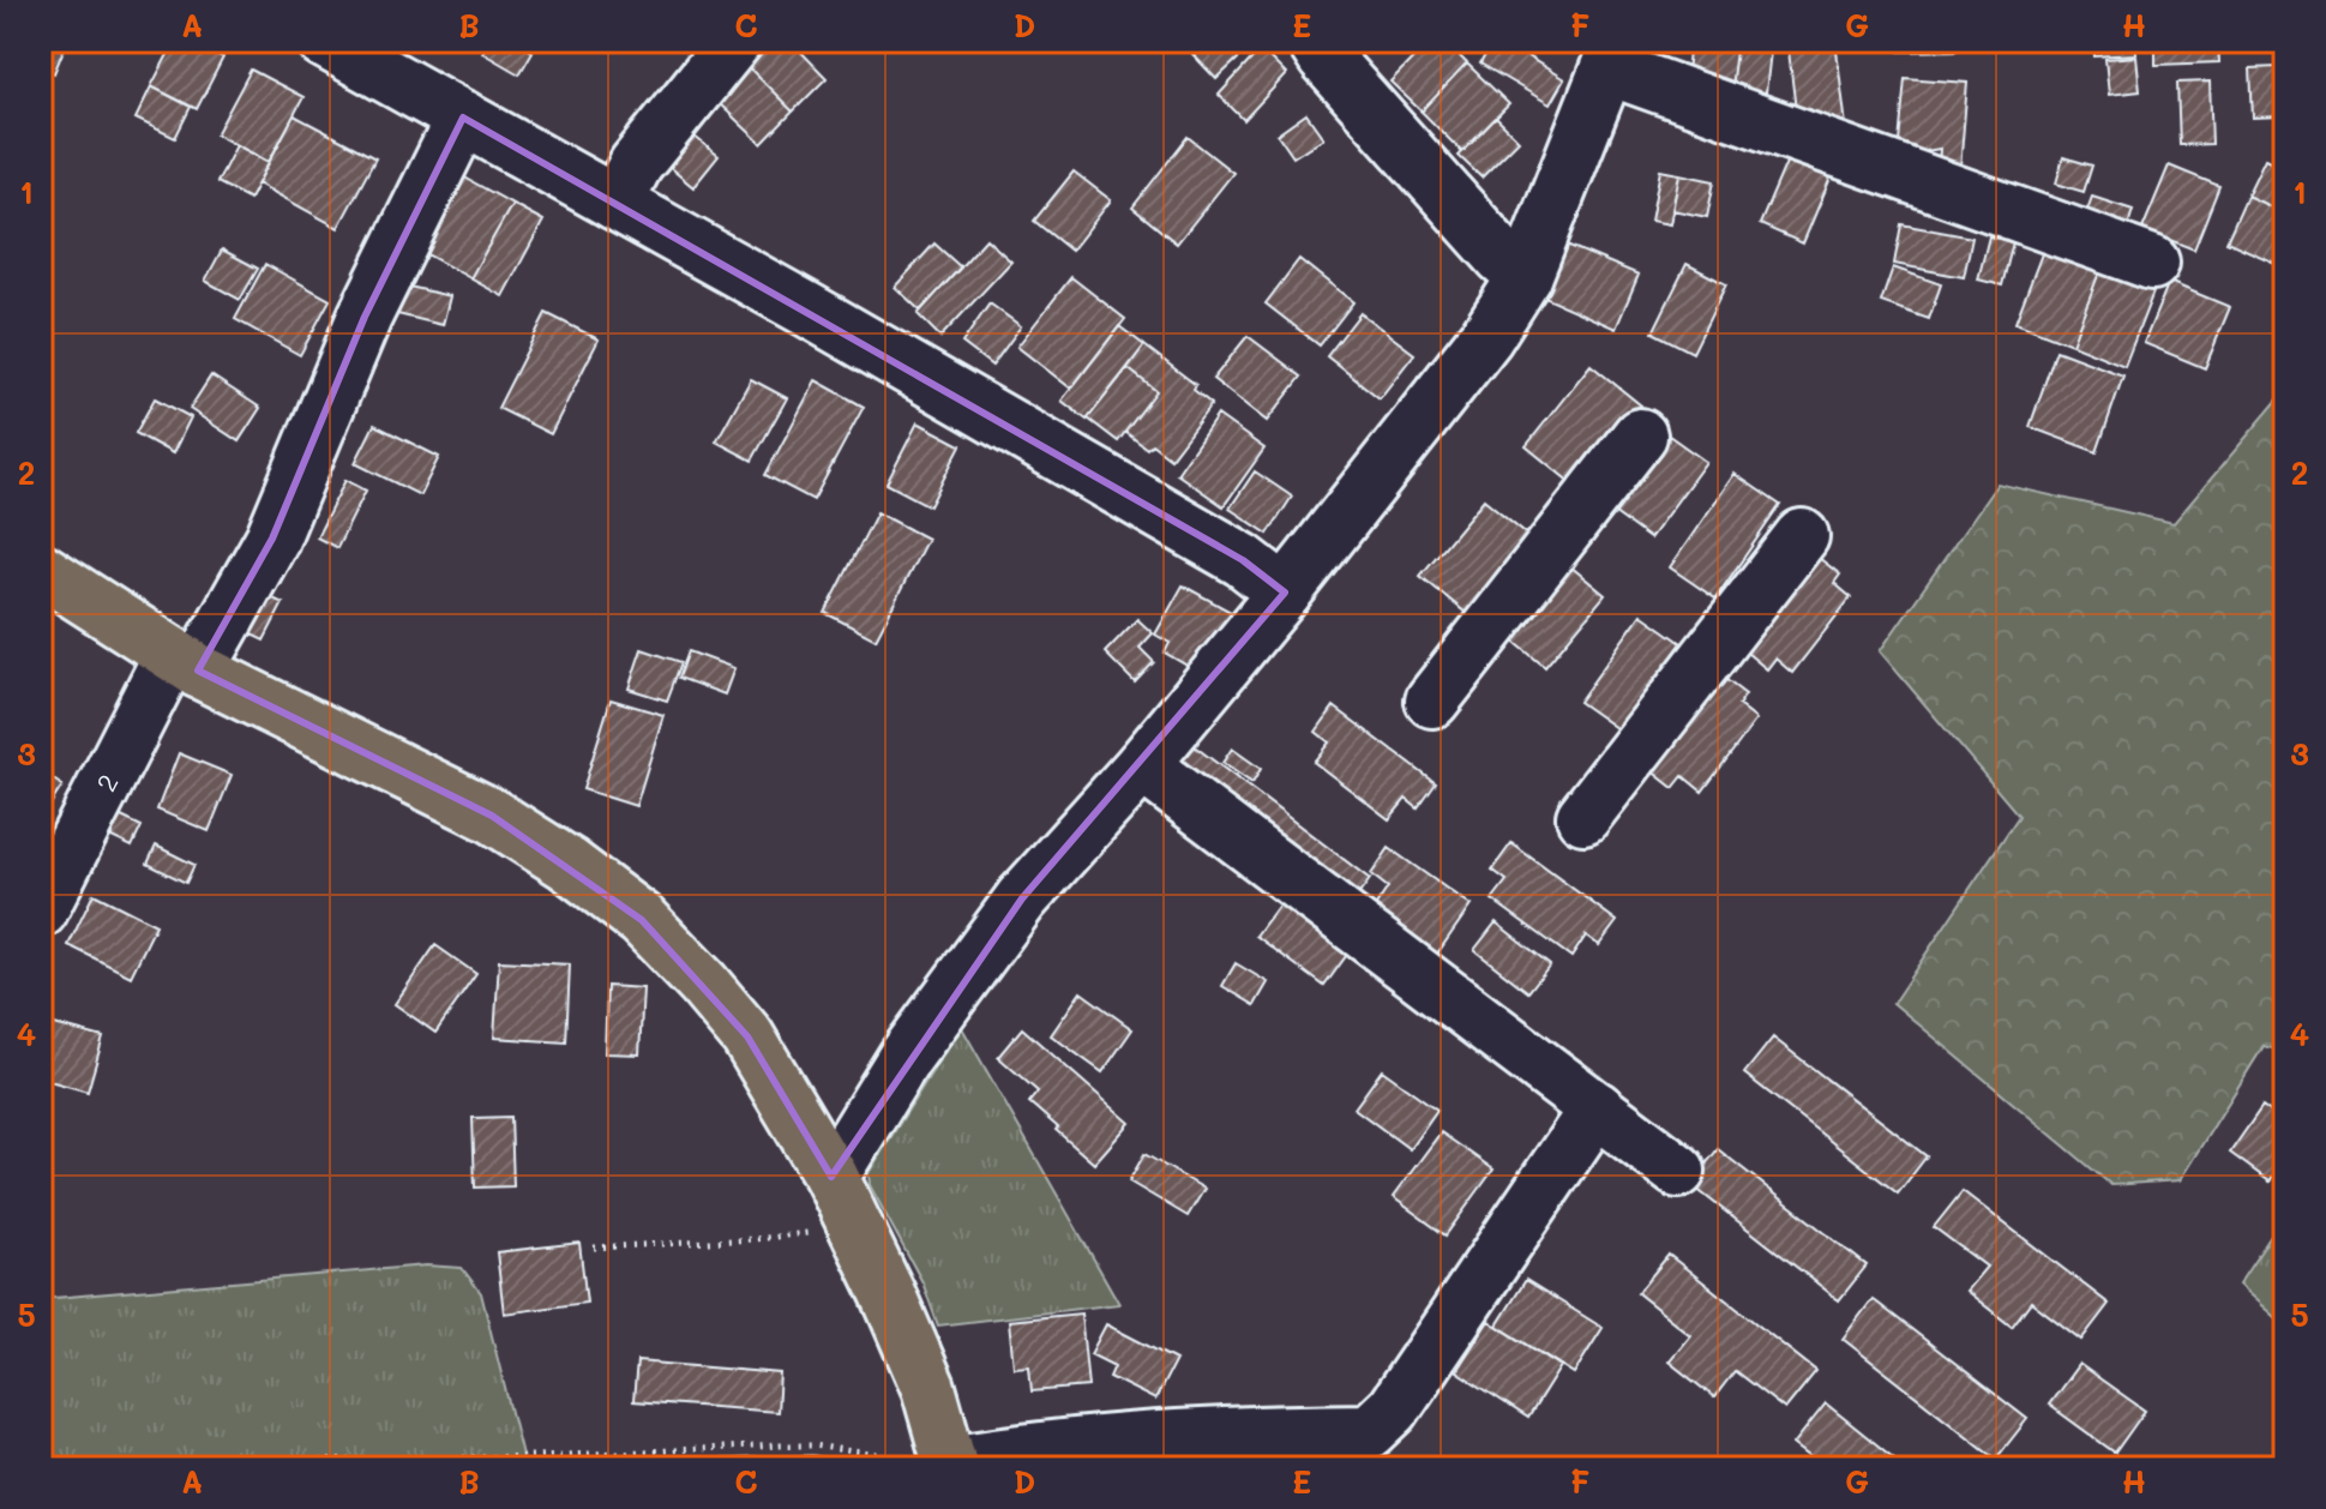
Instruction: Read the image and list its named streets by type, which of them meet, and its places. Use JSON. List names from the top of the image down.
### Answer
{
  "streets": {
    "street": ["2"]
  },
  "grid": {
    "columns": [
      "A",
      "B",
      "C",
      "D",
      "E",
      "F",
      "G",
      "H"
    ],
    "rows": [
      "1",
      "2",
      "3",
      "4",
      "5"
    ]
  }
}
